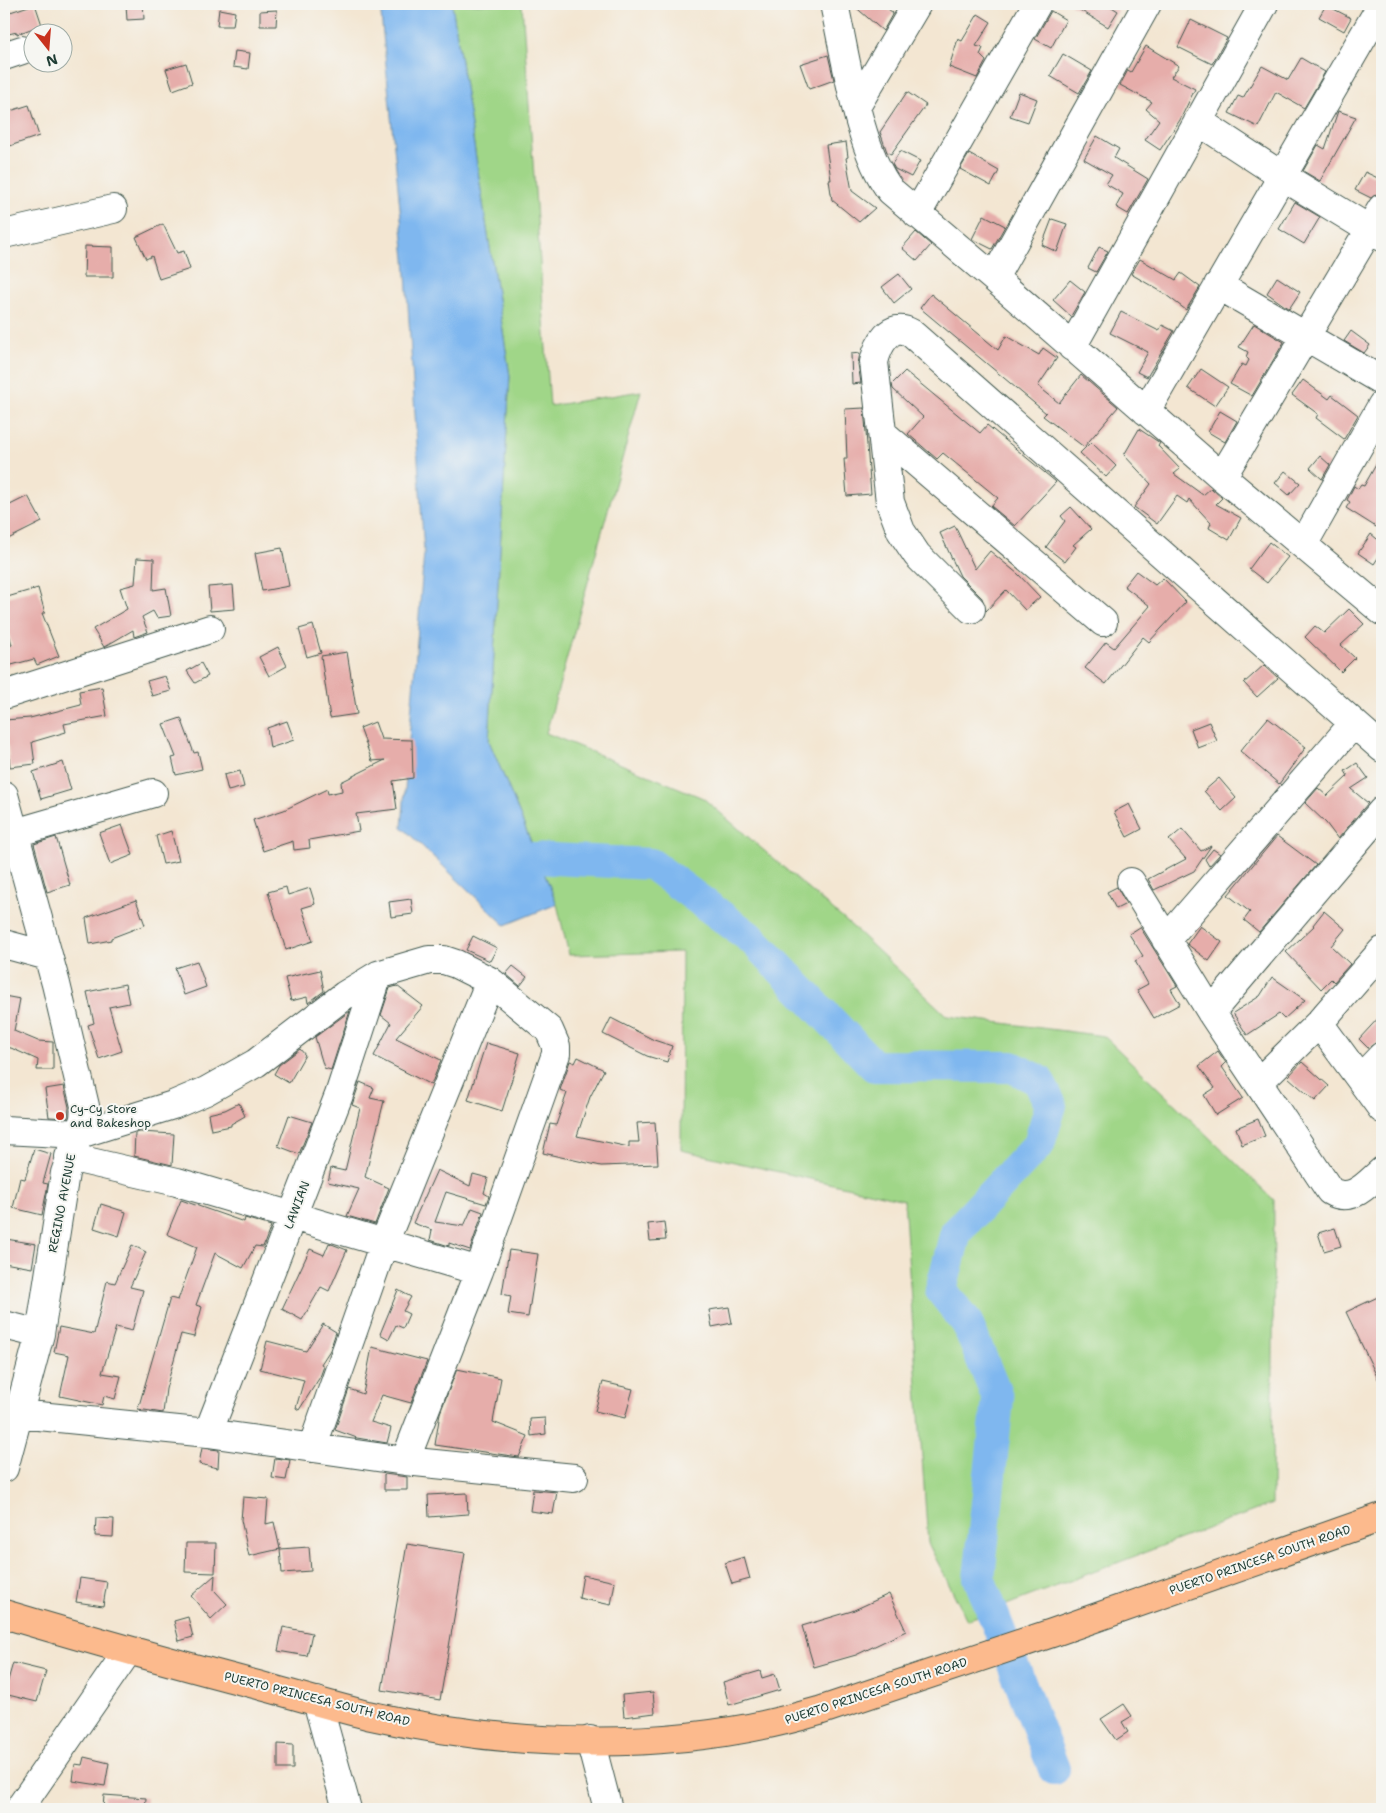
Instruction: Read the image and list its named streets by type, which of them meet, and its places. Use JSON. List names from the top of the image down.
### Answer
{
  "streets": {
    "main road": ["PUERTO PRINCESA SOUTH ROAD"],
    "street": ["REGINO AVENUE", "LAWIAN"]
  },
  "places": ["Cy-Cy Store and Bakeshop"],
  "north": "bottom"
}
